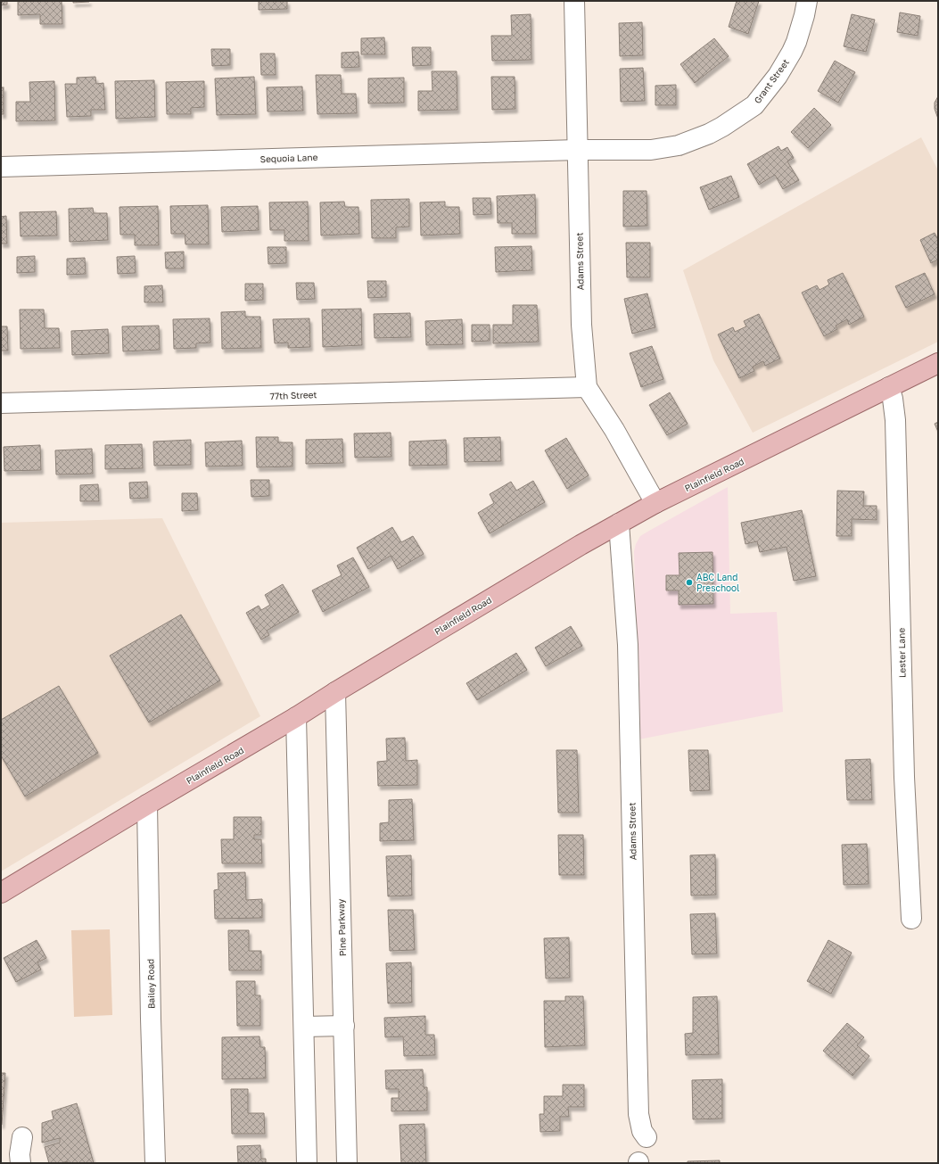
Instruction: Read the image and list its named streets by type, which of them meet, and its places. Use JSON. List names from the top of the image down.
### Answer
{
  "streets": {
    "main road": ["Plainfield Road"],
    "street": [
      "Grant Street",
      "Sequoia Lane",
      "Adams Street",
      "77th Street",
      "Lester Lane",
      "Pine Parkway",
      "Bailey Road"
    ]
  },
  "crossings": [
    ["Grant Street", "Sequoia Lane"],
    ["Grant Street", "Adams Street"],
    ["Sequoia Lane", "Adams Street"],
    ["Adams Street", "77th Street"],
    ["Adams Street", "Plainfield Road"],
    ["Plainfield Road", "Lester Lane"],
    ["Plainfield Road", "Pine Parkway"],
    ["Plainfield Road", "Bailey Road"]
  ],
  "places": ["ABC Land Preschool"]
}
